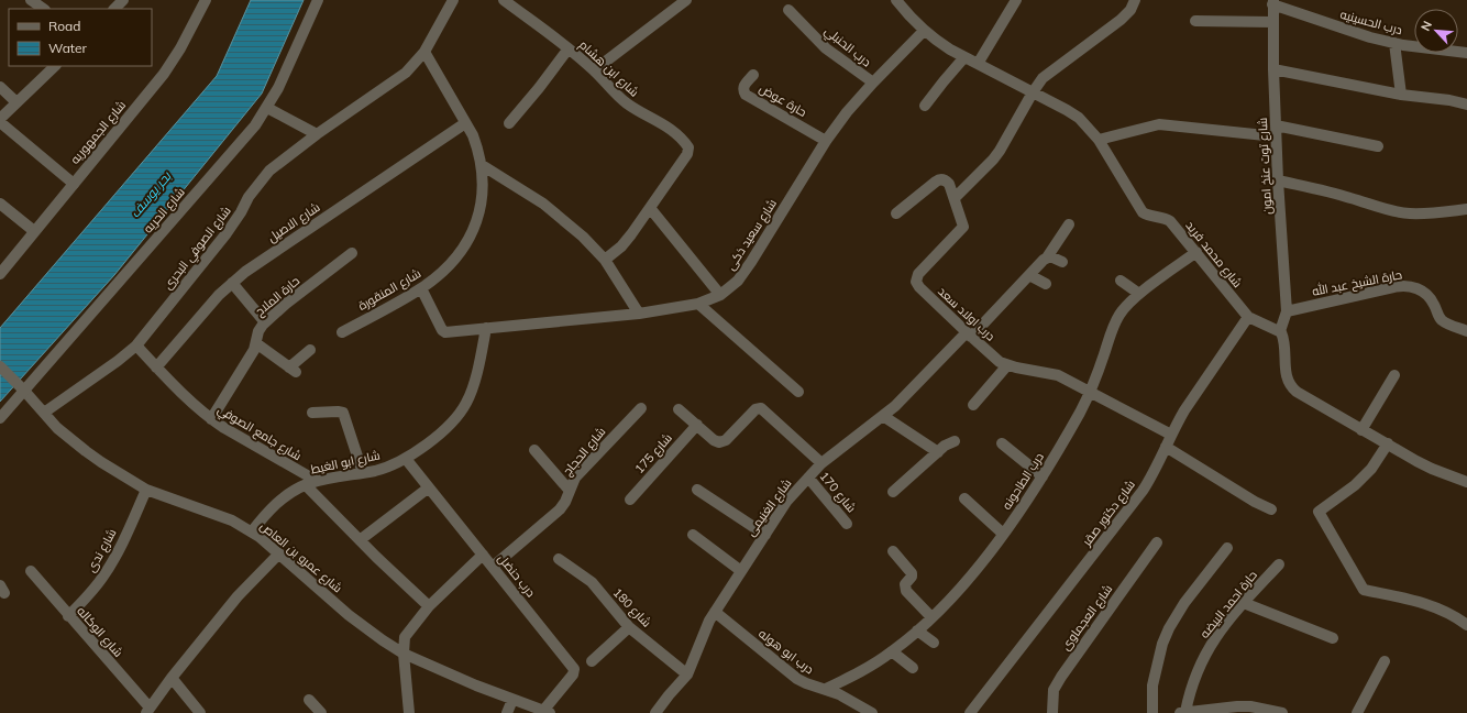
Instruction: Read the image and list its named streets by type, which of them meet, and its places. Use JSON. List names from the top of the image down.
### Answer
{
  "streets": {
    "street": [
      "درب الحسينيه",
      "درب الحنبلي",
      "شارع ابن هشام",
      "حارة عوض",
      "شارع الجمهوريه",
      "شارع توت عنخ امون",
      "شارع الحريه",
      "شارع الاصيل",
      "شارع سعيد ذكى",
      "شارع الصوفي البحرى",
      "شارع محمد فريد",
      "حارة الشيخ عبد الله",
      "شارع المنقورة",
      "حارة الملاح",
      "درب اولاد سعد",
      "شارع جامع الصوفي",
      "شارع الحجاج",
      "شارع 175",
      "شارع ابو الغيط",
      "درب الطاحونه",
      "شارع 170",
      "شارع الغنيمى",
      "شارع دكتور صقر",
      "شارع ندى",
      "شارع عمرو بن العاص",
      "درب حنضل",
      "حارة احمد البيضه",
      "شارع 180",
      "شارع العجماوى",
      "شارع الوكاله",
      "درب ابو هوله"
    ]
  },
  "crossings": [
    ["درب الحسينيه", "شارع توت عنخ امون"],
    ["درب الحنبلي", "شارع سعيد ذكى"],
    ["حارة عوض", "شارع سعيد ذكى"],
    ["شارع توت عنخ امون", "شارع محمد فريد"],
    ["شارع توت عنخ امون", "حارة الشيخ عبد الله"],
    ["شارع الحريه", "شارع عمرو بن العاص"],
    ["شارع الاصيل", "شارع المنقورة"],
    ["شارع الاصيل", "شارع جامع الصوفي"],
    ["شارع سعيد ذكى", "شارع محمد فريد"],
    ["شارع سعيد ذكى", "شارع المنقورة"],
    ["شارع سعيد ذكى", "شارع ابو الغيط"],
    ["شارع الصوفي البحرى", "شارع المنقورة"],
    ["شارع الصوفي البحرى", "شارع جامع الصوفي"],
    ["شارع الصوفي البحرى", "شارع عمرو بن العاص"],
    ["شارع محمد فريد", "درب الطاحونه"],
    ["شارع محمد فريد", "شارع دكتور صقر"],
    ["حارة الملاح", "شارع جامع الصوفي"],
    ["درب اولاد سعد", "درب الطاحونه"],
    ["درب اولاد سعد", "شارع الغنيمى"],
    ["درب اولاد سعد", "شارع دكتور صقر"],
    ["شارع جامع الصوفي", "شارع ابو الغيط"],
    ["شارع الحجاج", "درب حنضل"],
    ["شارع ابو الغيط", "شارع عمرو بن العاص"],
    ["شارع ابو الغيط", "درب حنضل"],
    ["درب الطاحونه", "درب ابو هوله"],
    ["شارع 170", "شارع الغنيمى"],
    ["شارع الغنيمى", "شارع 180"],
    ["شارع الغنيمى", "درب ابو هوله"],
    ["شارع ندى", "شارع عمرو بن العاص"],
    ["شارع ندى", "شارع الوكاله"],
    ["شارع عمرو بن العاص", "درب حنضل"]
  ],
  "water": ["بحر يوسف"],
  "legend": ["Road", "Water"],
  "north": "top left"
}
